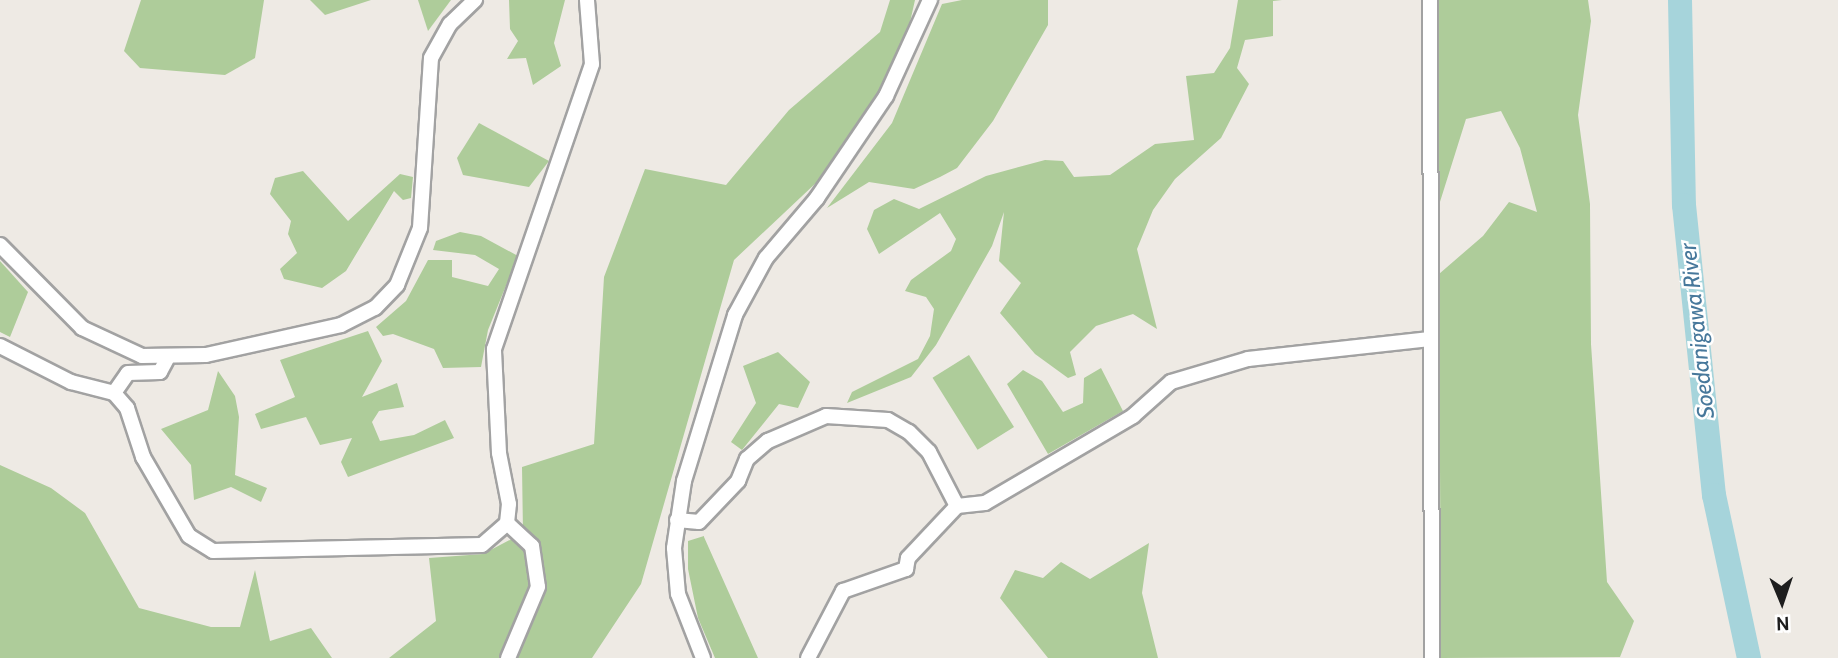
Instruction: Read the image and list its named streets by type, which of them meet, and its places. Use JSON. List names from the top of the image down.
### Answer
{
  "water": ["Soedanigawa River"],
  "north": "bottom"
}
